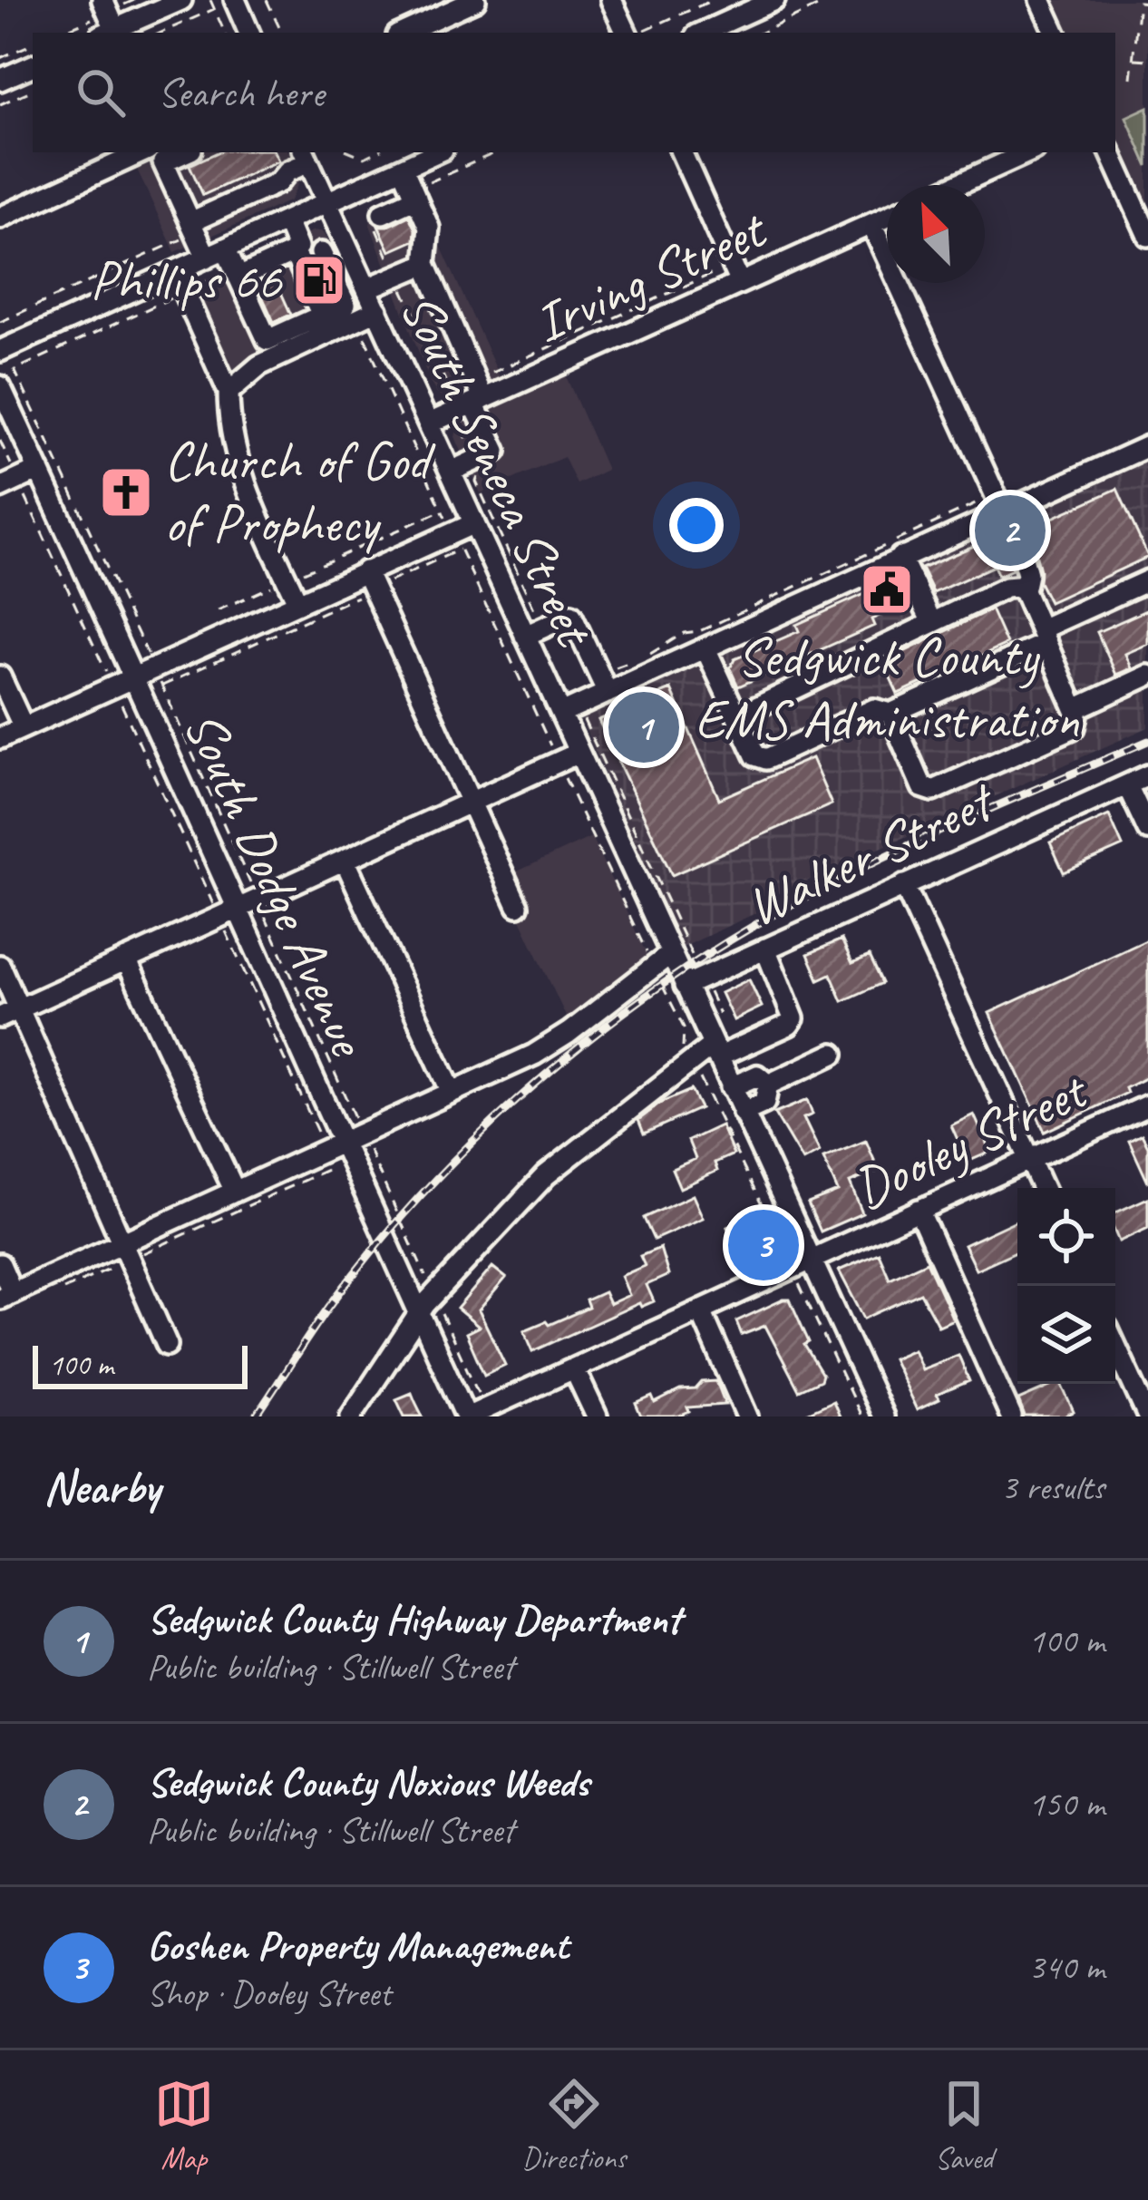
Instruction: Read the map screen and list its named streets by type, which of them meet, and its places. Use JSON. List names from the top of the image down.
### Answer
{
  "streets": {
    "street": [
      "Irving Street",
      "South Seneca Street",
      "Walker Street",
      "South Dodge Avenue",
      "Dooley Street"
    ]
  },
  "crossings": [
    ["Irving Street", "South Seneca Street"],
    ["South Seneca Street", "Walker Street"],
    ["South Seneca Street", "Dooley Street"],
    ["South Dodge Avenue", "Dooley Street"]
  ],
  "places": {
    "fuel station": ["Phillips 66"],
    "church": ["Church of God of Prophecy"],
    "public building": ["Sedgwick County EMS Administration"]
  },
  "scale_bar": "100 m",
  "north": "top left",
  "page": {
    "search": "Search here",
    "pins": ["2", "1", "3"],
    "scale": "100 m",
    "heading": ["Nearby", "3 results"],
    "list": [
      {
        "mark": "1",
        "name": "Sedgwick County Highway Department",
        "note": "Public building · Stillwell Street",
        "value": "100 m"
      },
      {
        "mark": "2",
        "name": "Sedgwick County Noxious Weeds",
        "note": "Public building · Stillwell Street",
        "value": "150 m"
      },
      {
        "mark": "3",
        "name": "Goshen Property Management",
        "note": "Shop · Dooley Street",
        "value": "340 m"
      }
    ],
    "nav": ["Map", "Directions", "Saved"]
  }
}
